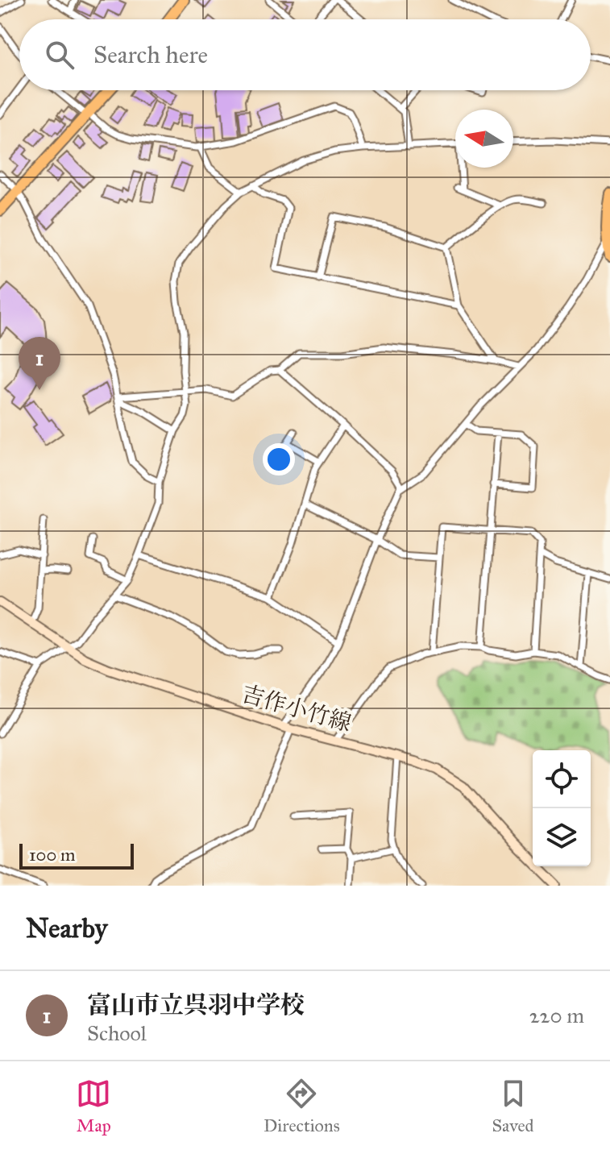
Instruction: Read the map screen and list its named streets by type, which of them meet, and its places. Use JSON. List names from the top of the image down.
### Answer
{
  "streets": {
    "main road": ["吉作小竹線"]
  },
  "scale_bar": "100 m",
  "north": "left",
  "page": {
    "search": "Search here",
    "pins": "1",
    "scale": "100 m",
    "heading": "Nearby",
    "list": [
      {
        "mark": "1",
        "name": "富山市立呉羽中学校",
        "note": "School",
        "value": "220 m"
      }
    ],
    "nav": ["Map", "Directions", "Saved"]
  }
}
